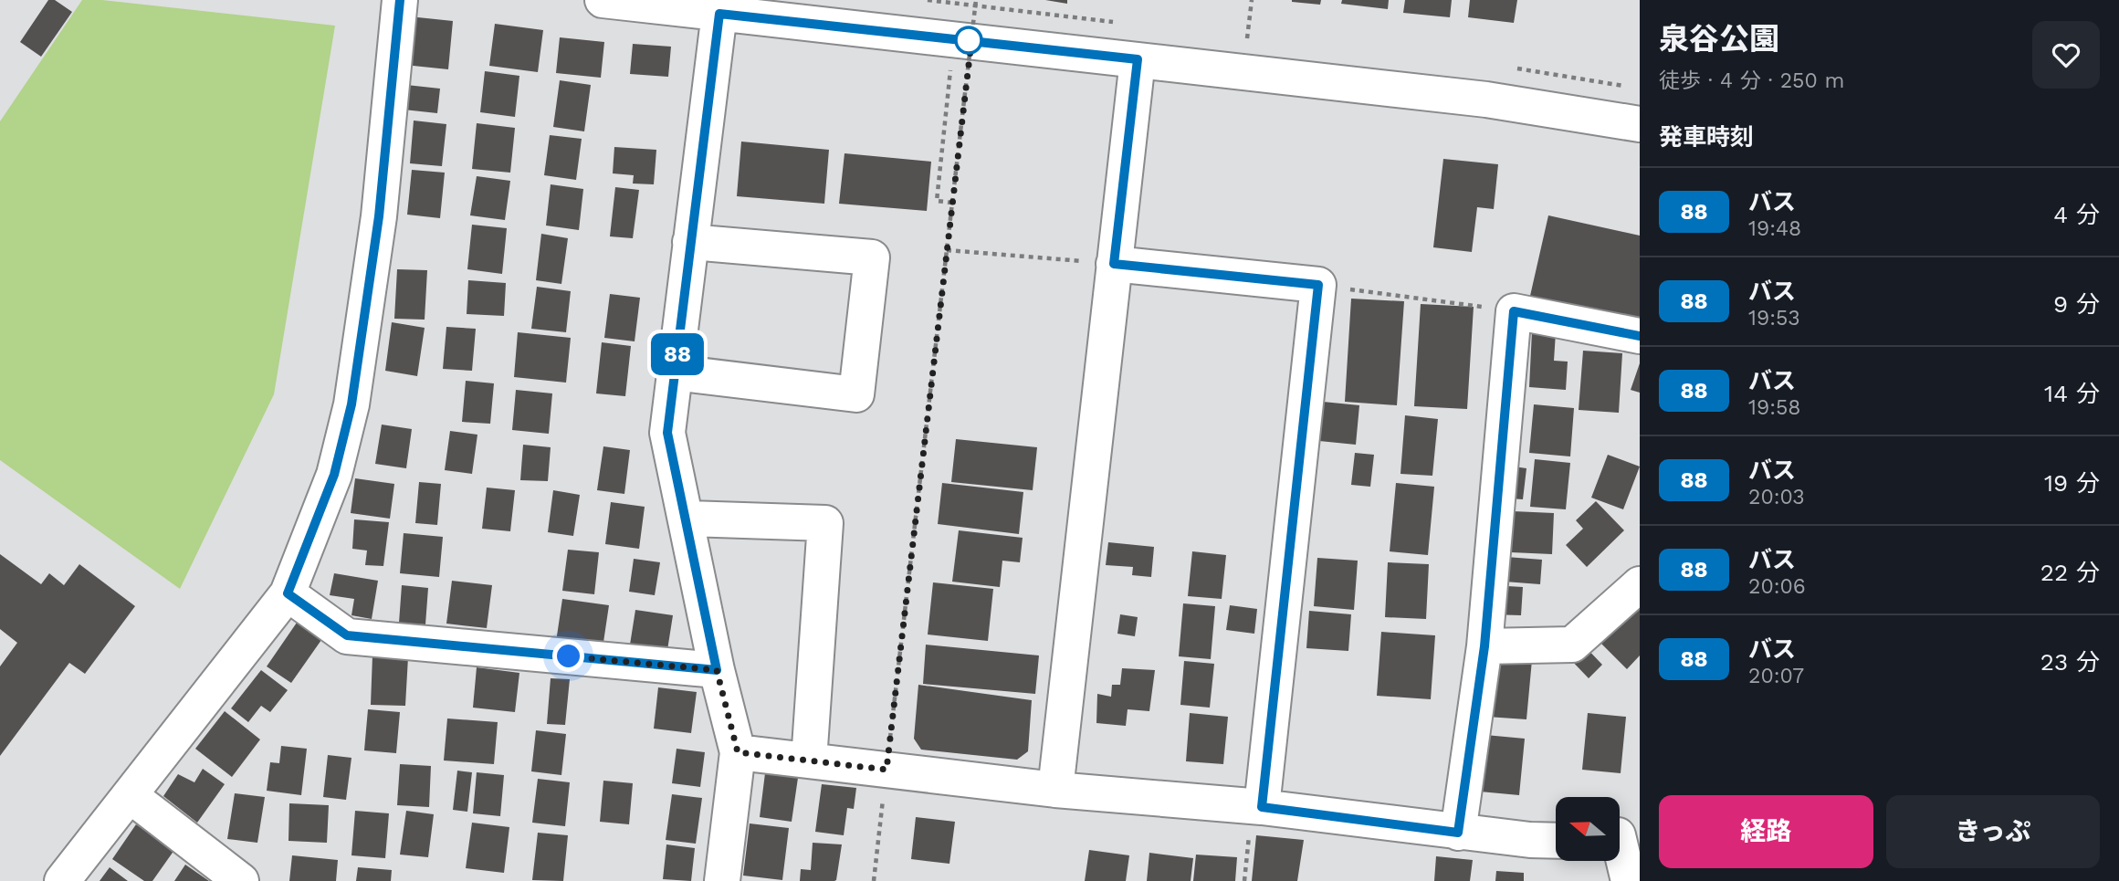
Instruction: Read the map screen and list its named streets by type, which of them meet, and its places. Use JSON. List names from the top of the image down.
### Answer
{
  "lines": ["bus line 88"],
  "north": "left",
  "page": {
    "on_map": "88",
    "heading": [
      ["泉谷公園", "徒歩 · 4 分 · 250 m"],
      "発車時刻"
    ],
    "list": [
      {
        "mark": "88",
        "name": "バス",
        "note": "19:48",
        "value": "4 分"
      },
      {
        "mark": "88",
        "name": "バス",
        "note": "19:53",
        "value": "9 分"
      },
      {
        "mark": "88",
        "name": "バス",
        "note": "19:58",
        "value": "14 分"
      },
      {
        "mark": "88",
        "name": "バス",
        "note": "20:03",
        "value": "19 分"
      },
      {
        "mark": "88",
        "name": "バス",
        "note": "20:06",
        "value": "22 分"
      },
      {
        "mark": "88",
        "name": "バス",
        "note": "20:07",
        "value": "23 分"
      }
    ],
    "buttons": ["経路", "きっぷ"]
  }
}
